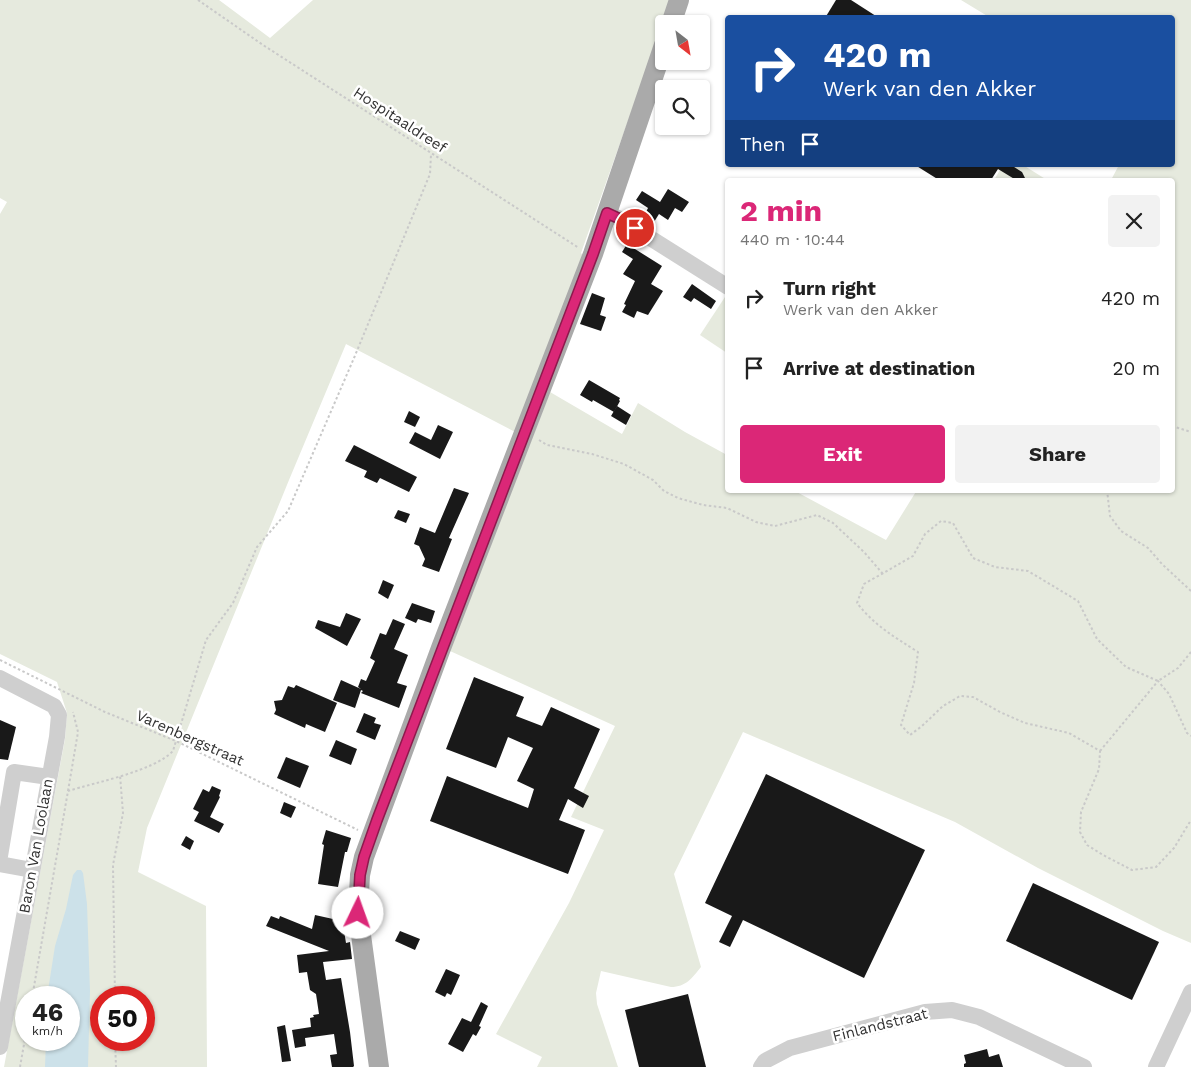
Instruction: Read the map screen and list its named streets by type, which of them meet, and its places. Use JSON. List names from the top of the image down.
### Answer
{
  "streets": {
    "street": ["Baron Van Loolaan", "Finlandstraat"],
    "path": ["Hospitaaldreef", "Varenbergstraat"]
  },
  "crossings": [
    ["Hospitaaldreef", "Baron Van Loolaan"],
    ["Varenbergstraat", "Baron Van Loolaan"]
  ],
  "north": "bottom right",
  "page": {
    "turn": ["420 m", "Werk van den Akker"],
    "then": "Then",
    "heading": ["2 min", "440 m · 10:44"],
    "list": [
      {
        "name": "Turn right",
        "note": "Werk van den Akker",
        "value": "420 m"
      },
      {
        "name": "Arrive at destination",
        "value": "20 m"
      }
    ],
    "buttons": ["Exit", "Share"],
    "speed": "46 km/h",
    "limit": "50"
  }
}
